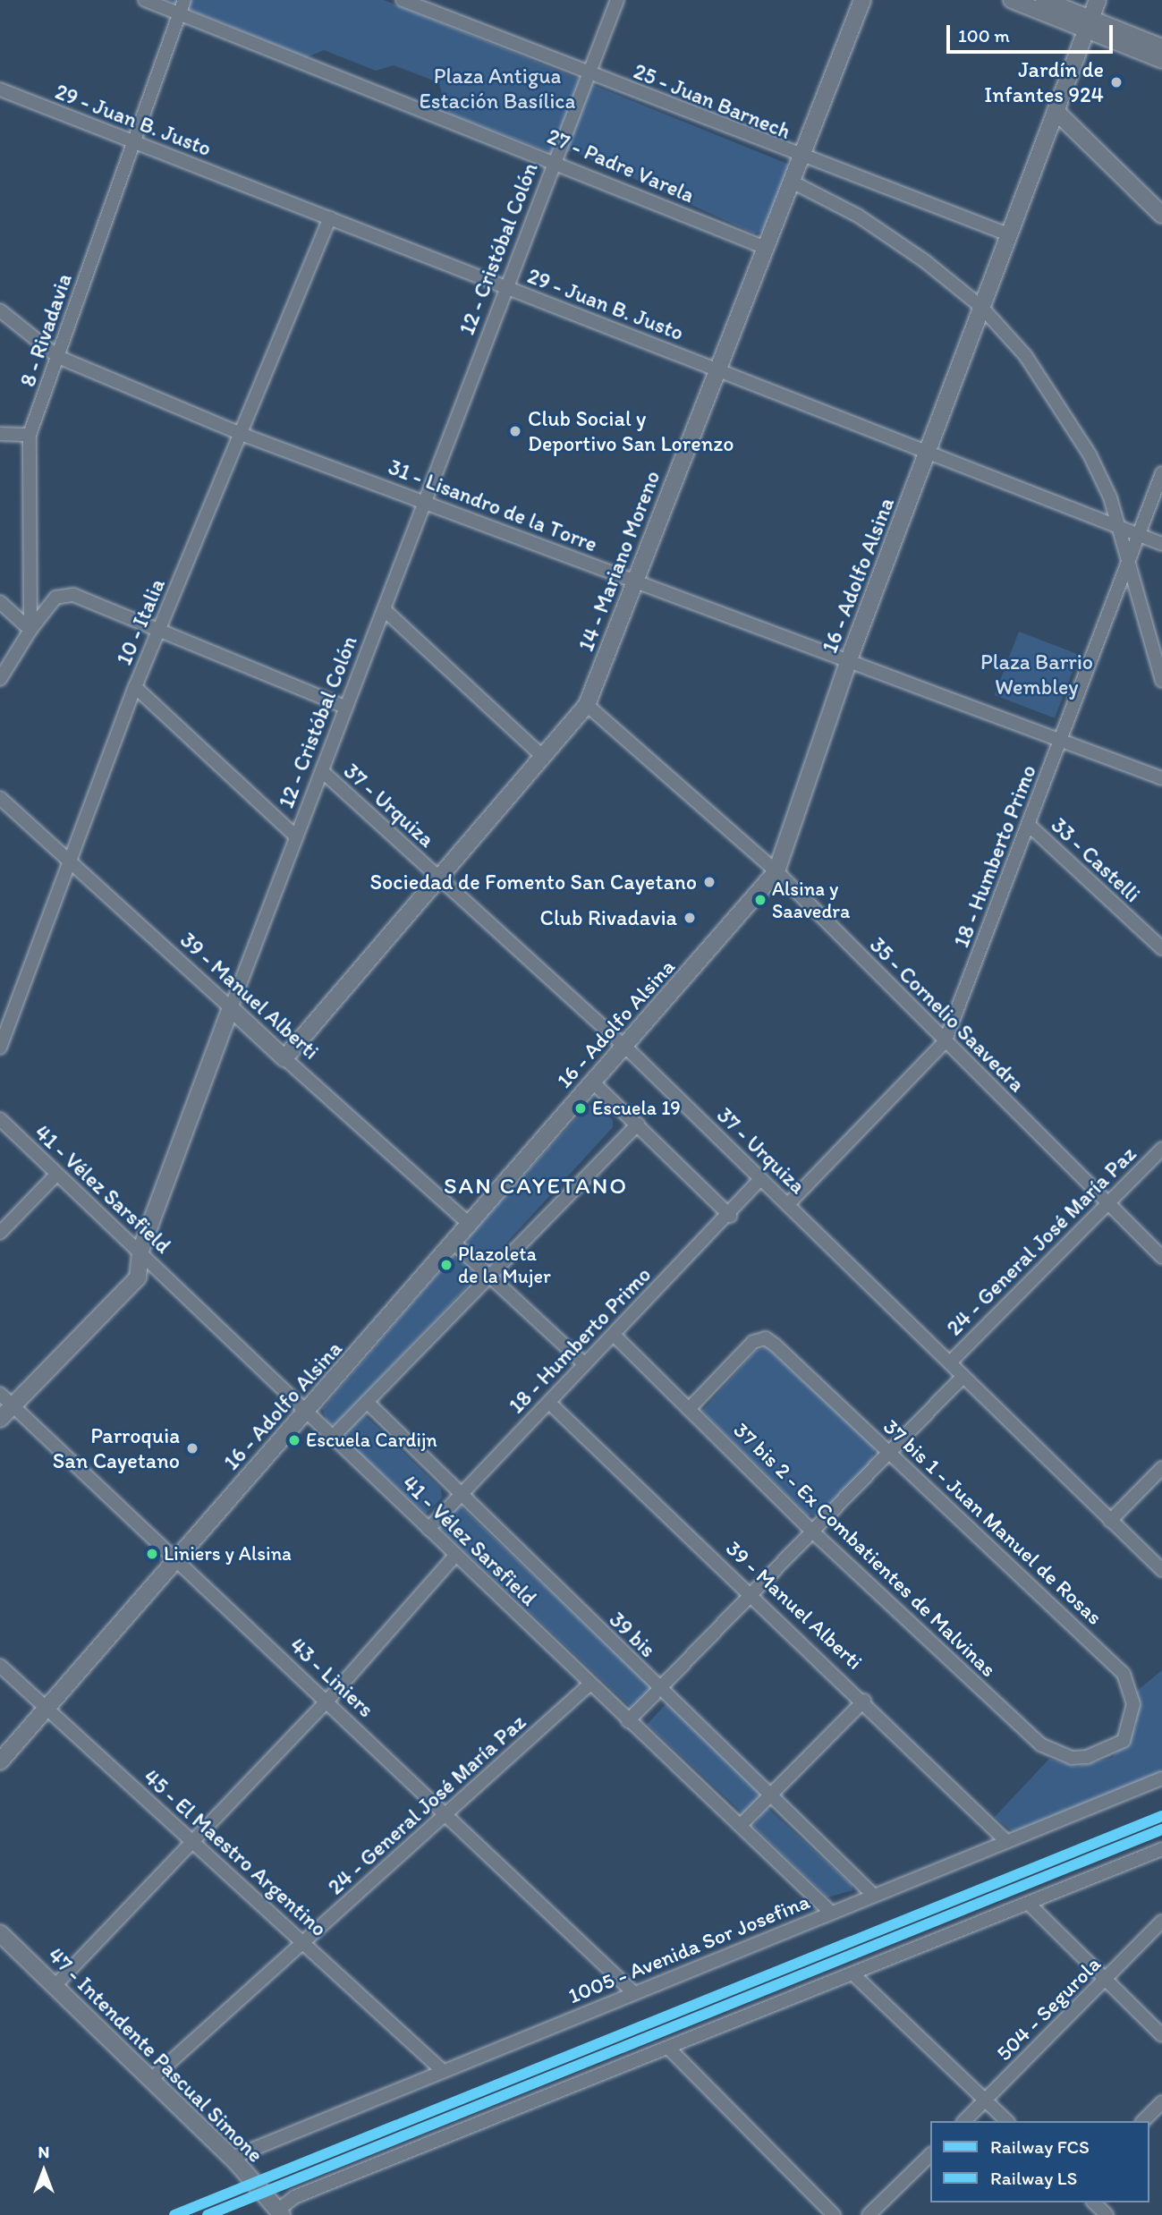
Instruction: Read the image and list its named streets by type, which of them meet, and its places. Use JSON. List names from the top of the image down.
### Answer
{
  "streets": {
    "street": [
      "25 - Juan Barnech",
      "29 - Juan B. Justo",
      "27 - Padre Varela",
      "12 - Cristóbal Colón",
      "8 - Rivadavia",
      "31 - Lisandro de la Torre",
      "14 - Mariano Moreno",
      "16 - Adolfo Alsina",
      "10 - Italia",
      "37 - Urquiza",
      "18 - Humberto Primo",
      "33 - Castelli",
      "39 - Manuel Alberti",
      "35 - Cornelio Saavedra",
      "41 - Vélez Sarsfield",
      "24 - General José María Paz",
      "37 bis 1 - Juan Manuel de Rosas",
      "37 bis 2 - Ex Combatientes de Malvinas",
      "39 bis",
      "43 - Liniers",
      "45 - El Maestro Argentino",
      "1005 - Avenida Sor Josefina",
      "504 - Segurola",
      "47 - Intendente Pascual Simone"
    ]
  },
  "crossings": [
    ["25 - Juan Barnech", "12 - Cristóbal Colón"],
    ["25 - Juan Barnech", "14 - Mariano Moreno"],
    ["25 - Juan Barnech", "16 - Adolfo Alsina"],
    ["29 - Juan B. Justo", "12 - Cristóbal Colón"],
    ["29 - Juan B. Justo", "8 - Rivadavia"],
    ["29 - Juan B. Justo", "14 - Mariano Moreno"],
    ["29 - Juan B. Justo", "16 - Adolfo Alsina"],
    ["29 - Juan B. Justo", "10 - Italia"],
    ["29 - Juan B. Justo", "18 - Humberto Primo"],
    ["27 - Padre Varela", "12 - Cristóbal Colón"],
    ["27 - Padre Varela", "8 - Rivadavia"],
    ["27 - Padre Varela", "14 - Mariano Moreno"],
    ["12 - Cristóbal Colón", "31 - Lisandro de la Torre"],
    ["12 - Cristóbal Colón", "37 - Urquiza"],
    ["12 - Cristóbal Colón", "39 - Manuel Alberti"],
    ["12 - Cristóbal Colón", "41 - Vélez Sarsfield"],
    ["12 - Cristóbal Colón", "43 - Liniers"],
    ["8 - Rivadavia", "31 - Lisandro de la Torre"],
    ["31 - Lisandro de la Torre", "14 - Mariano Moreno"],
    ["31 - Lisandro de la Torre", "16 - Adolfo Alsina"],
    ["31 - Lisandro de la Torre", "10 - Italia"],
    ["31 - Lisandro de la Torre", "18 - Humberto Primo"],
    ["14 - Mariano Moreno", "37 - Urquiza"],
    ["14 - Mariano Moreno", "39 - Manuel Alberti"],
    ["14 - Mariano Moreno", "35 - Cornelio Saavedra"],
    ["16 - Adolfo Alsina", "37 - Urquiza"],
    ["16 - Adolfo Alsina", "39 - Manuel Alberti"],
    ["16 - Adolfo Alsina", "35 - Cornelio Saavedra"],
    ["16 - Adolfo Alsina", "41 - Vélez Sarsfield"],
    ["16 - Adolfo Alsina", "43 - Liniers"],
    ["16 - Adolfo Alsina", "45 - El Maestro Argentino"],
    ["10 - Italia", "39 - Manuel Alberti"],
    ["37 - Urquiza", "18 - Humberto Primo"],
    ["37 - Urquiza", "24 - General José María Paz"],
    ["18 - Humberto Primo", "33 - Castelli"],
    ["18 - Humberto Primo", "39 - Manuel Alberti"],
    ["18 - Humberto Primo", "35 - Cornelio Saavedra"],
    ["18 - Humberto Primo", "41 - Vélez Sarsfield"],
    ["18 - Humberto Primo", "37 bis 2 - Ex Combatientes de Malvinas"],
    ["18 - Humberto Primo", "39 bis"],
    ["39 - Manuel Alberti", "1005 - Avenida Sor Josefina"],
    ["35 - Cornelio Saavedra", "24 - General José María Paz"],
    ["41 - Vélez Sarsfield", "24 - General José María Paz"],
    ["41 - Vélez Sarsfield", "1005 - Avenida Sor Josefina"],
    ["24 - General José María Paz", "43 - Liniers"],
    ["24 - General José María Paz", "45 - El Maestro Argentino"],
    ["24 - General José María Paz", "47 - Intendente Pascual Simone"],
    ["37 bis 1 - Juan Manuel de Rosas", "37 bis 2 - Ex Combatientes de Malvinas"],
    ["39 bis", "1005 - Avenida Sor Josefina"],
    ["43 - Liniers", "1005 - Avenida Sor Josefina"],
    ["45 - El Maestro Argentino", "1005 - Avenida Sor Josefina"],
    ["1005 - Avenida Sor Josefina", "47 - Intendente Pascual Simone"]
  ],
  "districts": ["SAN CAYETANO"],
  "parks": ["Plaza Antigua Estación Basílica", "Plaza Barrio Wembley"],
  "places": [
    "Jardín de Infantes 924",
    "Club Social y Deportivo San Lorenzo",
    "Sociedad de Fomento San Cayetano",
    "Alsina y Saavedra",
    "Club Rivadavia",
    "Escuela 19",
    "Plazoleta de la Mujer",
    "Escuela Cardijn",
    "Parroquia San Cayetano",
    "Liniers y Alsina"
  ],
  "lines": ["rail line FCS", "rail line LS"],
  "legend": ["Railway FCS", "Railway LS"],
  "scale_bar": "100 m",
  "north": "top"
}
